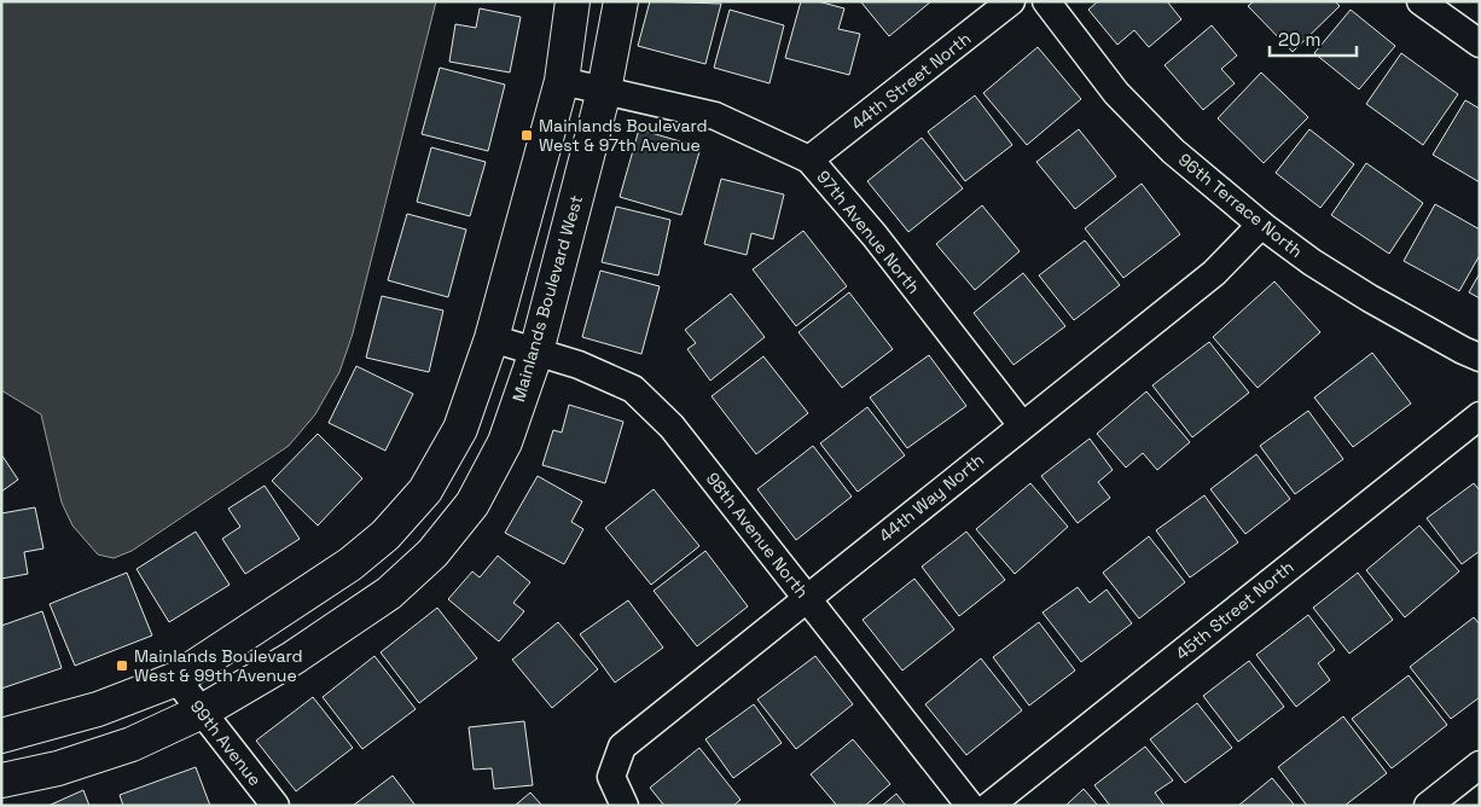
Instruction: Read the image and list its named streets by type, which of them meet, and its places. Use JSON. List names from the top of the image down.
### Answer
{
  "streets": {
    "street": [
      "44th Street North",
      "96th Terrace North",
      "97th Avenue North",
      "Mainlands Boulevard West",
      "44th Way North",
      "98th Avenue North",
      "45th Street North",
      "99th Avenue"
    ]
  },
  "crossings": [
    ["44th Street North", "97th Avenue North"],
    ["96th Terrace North", "44th Way North"],
    ["97th Avenue North", "Mainlands Boulevard West"],
    ["97th Avenue North", "44th Way North"],
    ["Mainlands Boulevard West", "98th Avenue North"],
    ["Mainlands Boulevard West", "99th Avenue"],
    ["44th Way North", "98th Avenue North"]
  ],
  "places": {
    "transit": ["Mainlands Boulevard West & 97th Avenue", "Mainlands Boulevard West & 99th Avenue"]
  },
  "scale_bar": "20 m"
}
